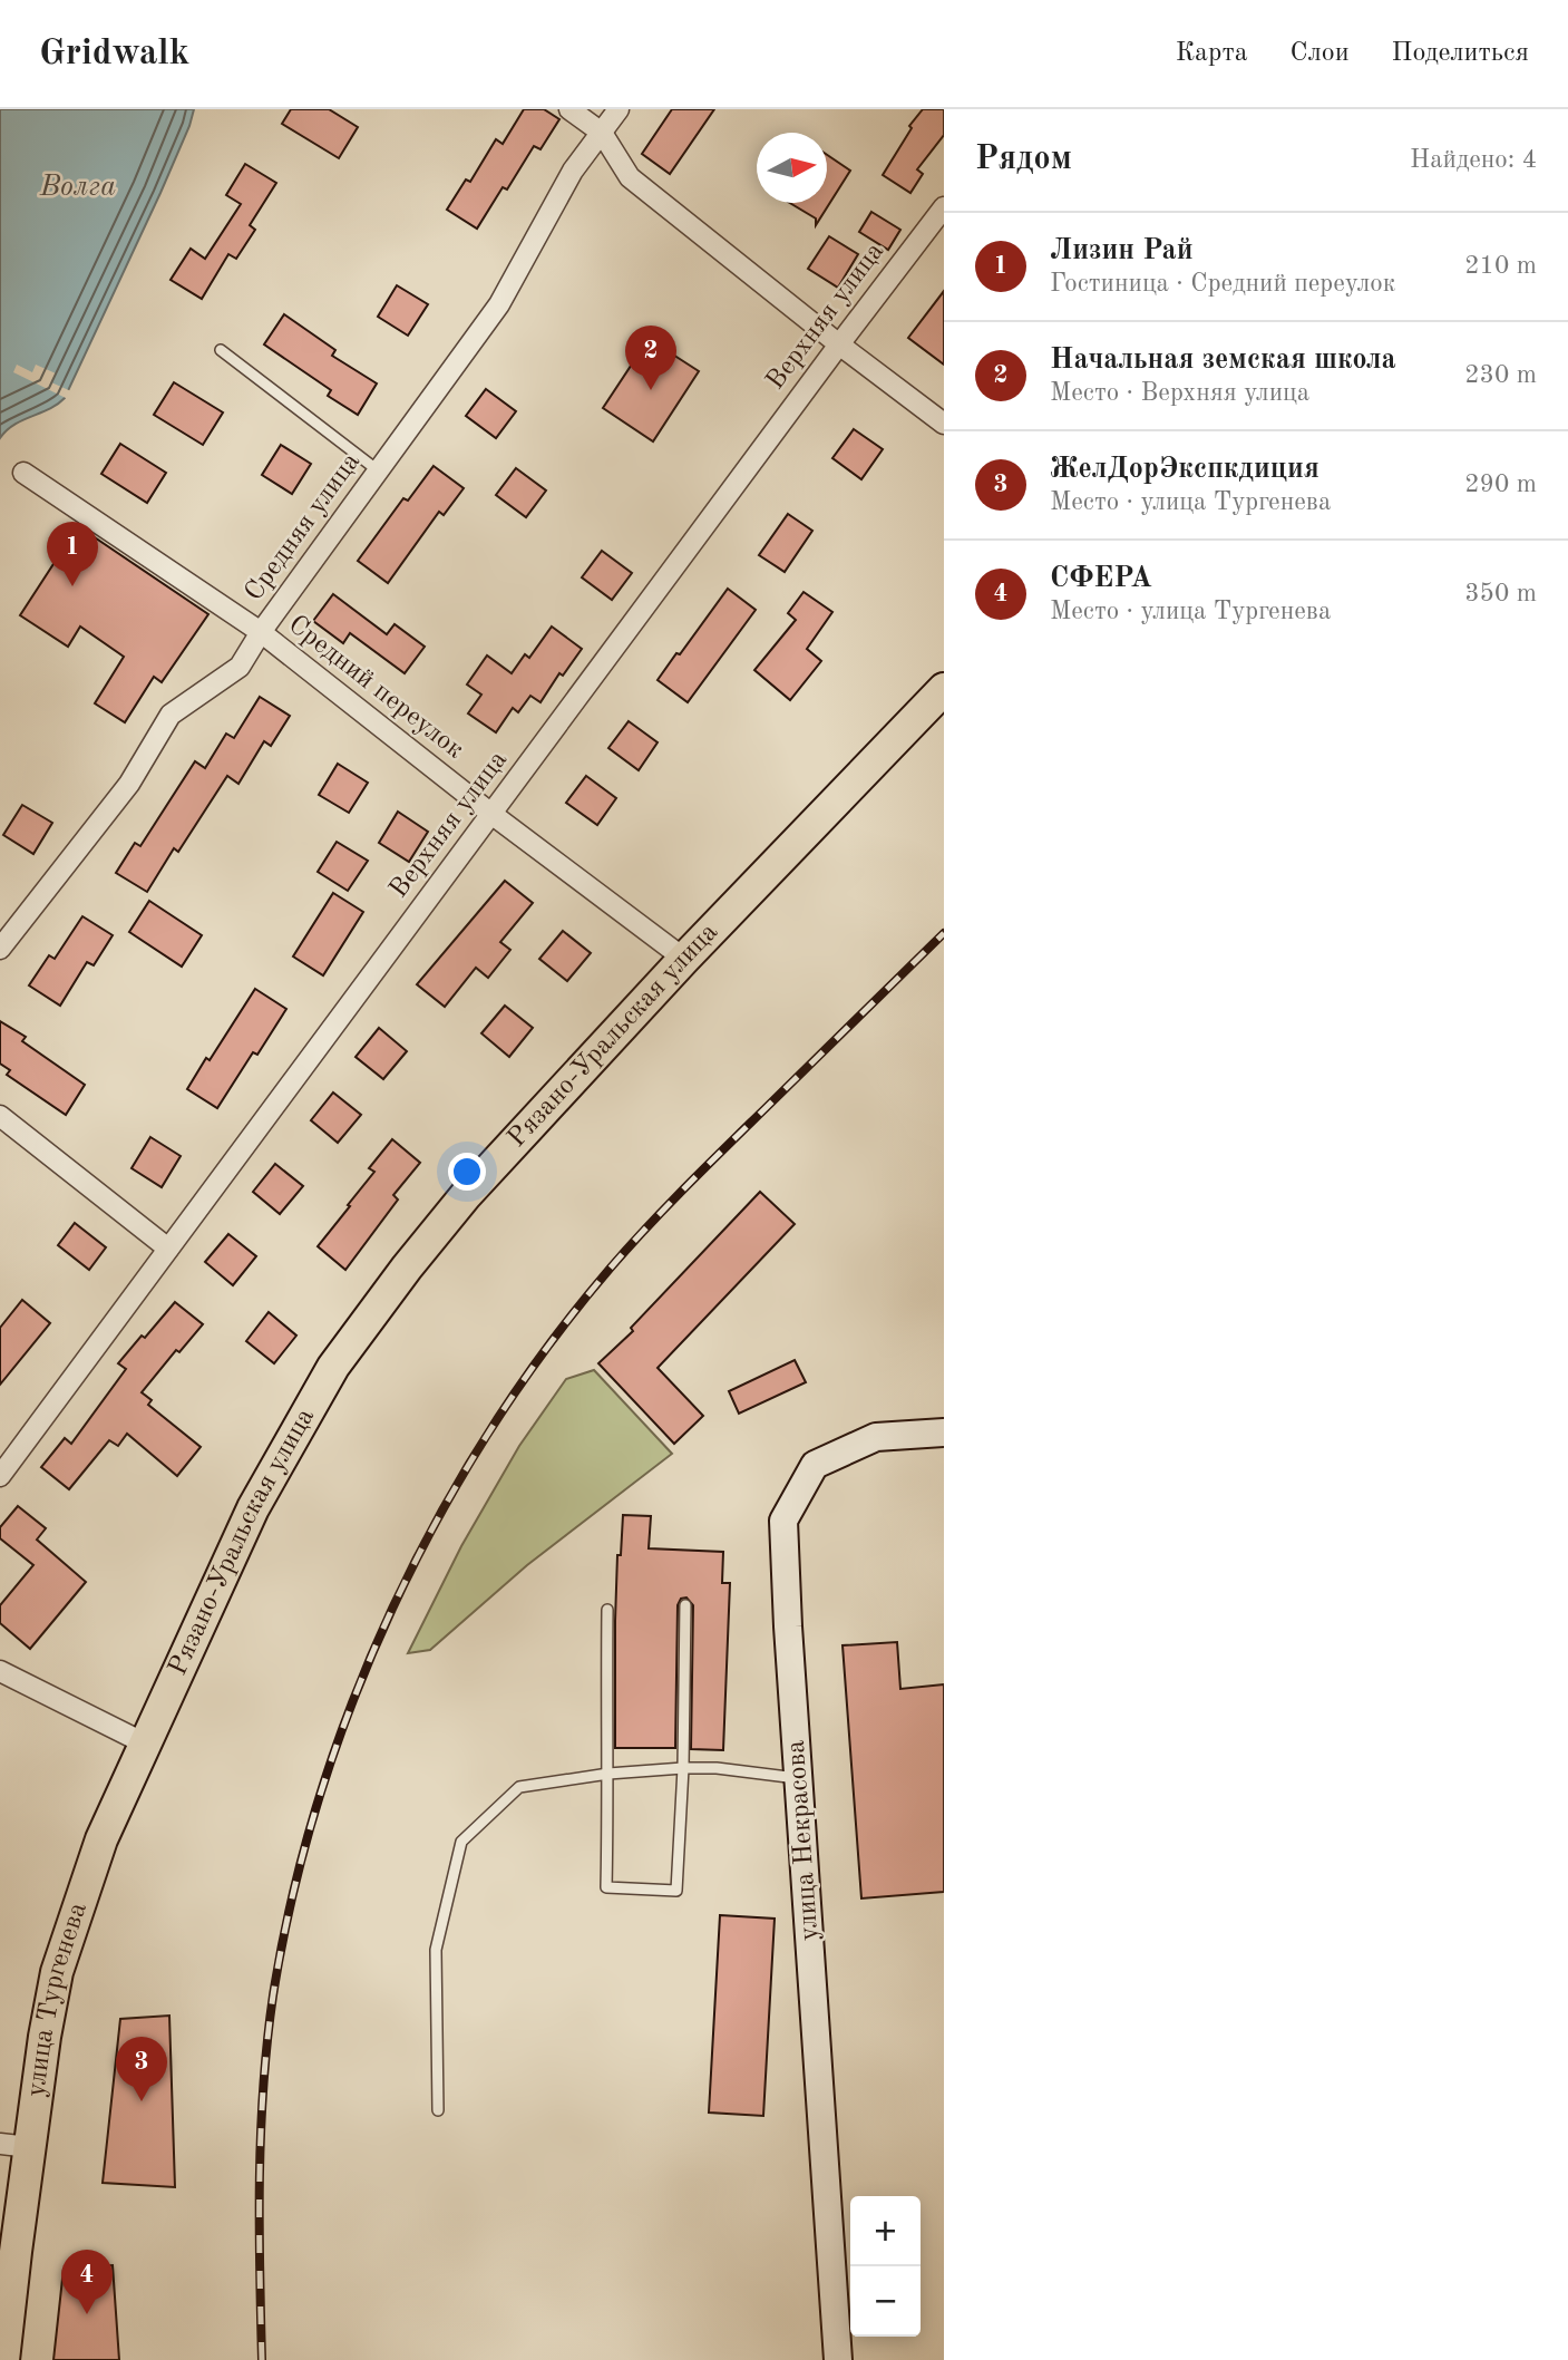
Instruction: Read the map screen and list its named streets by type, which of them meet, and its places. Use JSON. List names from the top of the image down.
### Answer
{
  "streets": {
    "main road": ["Рязано-Уральская улица", "улица Тургенева"],
    "street": [
      "Верхняя улица",
      "Средняя улица",
      "Средний переулок",
      "улица Некрасова"
    ]
  },
  "crossings": [
    ["Верхняя улица", "Средний переулок"],
    ["Средняя улица", "Средний переулок"],
    ["Средний переулок", "Рязано-Уральская улица"],
    ["Рязано-Уральская улица", "улица Тургенева"]
  ],
  "water": ["Волга"],
  "north": "right",
  "page": {
    "header": "Gridwalk",
    "nav": ["Карта", "Слои", "Поделиться"],
    "heading": ["Рядом", "Найдено: 4"],
    "list": [
      {
        "mark": "1",
        "name": "Лизин Рай",
        "note": "Гостиница · Средний переулок",
        "value": "210 m"
      },
      {
        "mark": "2",
        "name": "Начальная земская школа",
        "note": "Место · Верхняя улица",
        "value": "230 m"
      },
      {
        "mark": "3",
        "name": "ЖелДорЭкспкдиция",
        "note": "Место · улица Тургенева",
        "value": "290 m"
      },
      {
        "mark": "4",
        "name": "СФЕРА",
        "note": "Место · улица Тургенева",
        "value": "350 m"
      }
    ],
    "pins": [
      "2",
      "1",
      "3",
      "4"
    ],
    "map_buttons": ["+", "−"]
  }
}
